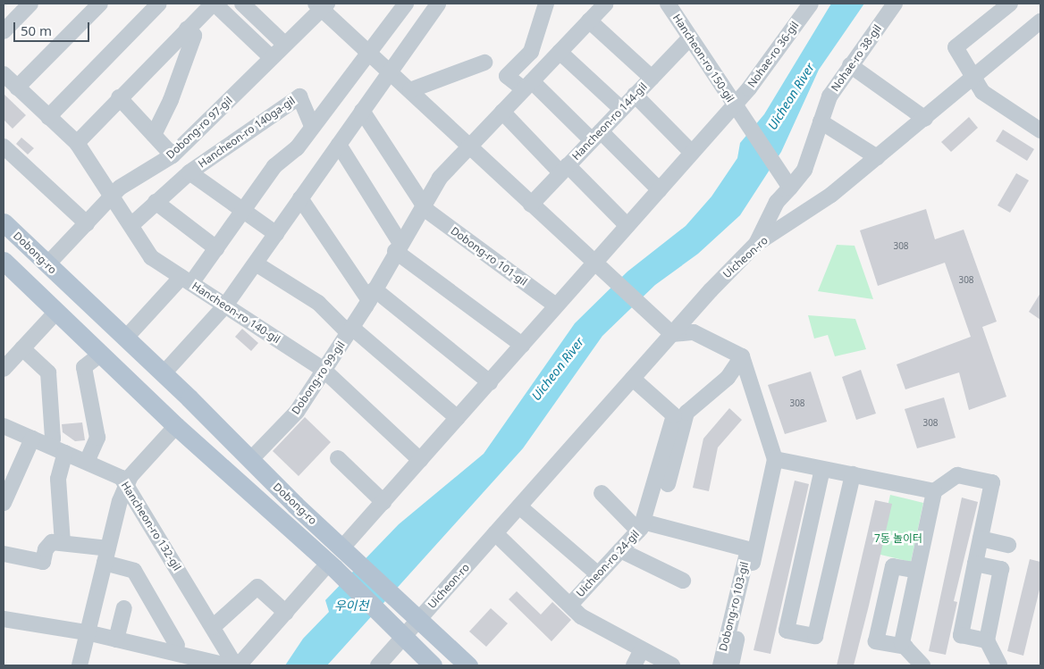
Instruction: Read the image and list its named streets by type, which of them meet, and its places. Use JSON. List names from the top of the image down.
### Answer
{
  "streets": {
    "main road": ["Dobong-ro"],
    "street": [
      "Nohae-ro 36-gil",
      "Hancheon-ro 150-gil",
      "Nohae-ro 38-gil",
      "Hancheon-ro 144-gil",
      "Dobong-ro 97-gil",
      "Hancheon-ro 140ga-gil",
      "Dobong-ro 101-gil",
      "Uicheon-ro",
      "Hancheon-ro 140-gil",
      "Dobong-ro 99-gil",
      "Hancheon-ro 132-gil",
      "Uicheon-ro 24-gil",
      "Dobong-ro 103-gil"
    ]
  },
  "crossings": [
    ["Nohae-ro 36-gil", "Hancheon-ro 150-gil"],
    ["Hancheon-ro 150-gil", "Nohae-ro 38-gil"],
    ["Hancheon-ro 150-gil", "Hancheon-ro 144-gil"],
    ["Dobong-ro 97-gil", "Dobong-ro"],
    ["Dobong-ro 97-gil", "Hancheon-ro 140-gil"],
    ["Hancheon-ro 140ga-gil", "Hancheon-ro 140-gil"],
    ["Dobong-ro", "Uicheon-ro"],
    ["Dobong-ro", "Dobong-ro 99-gil"],
    ["Dobong-ro 101-gil", "Dobong-ro 99-gil"],
    ["Uicheon-ro", "Uicheon-ro 24-gil"],
    ["Hancheon-ro 140-gil", "Dobong-ro 99-gil"],
    ["Uicheon-ro 24-gil", "Dobong-ro 103-gil"]
  ],
  "water": ["Uicheon River", "우이천"],
  "parks": ["7동 놀이터"],
  "house_numbers": [
    "308",
    "308",
    "308",
    "308"
  ],
  "scale_bar": "50 m"
}
